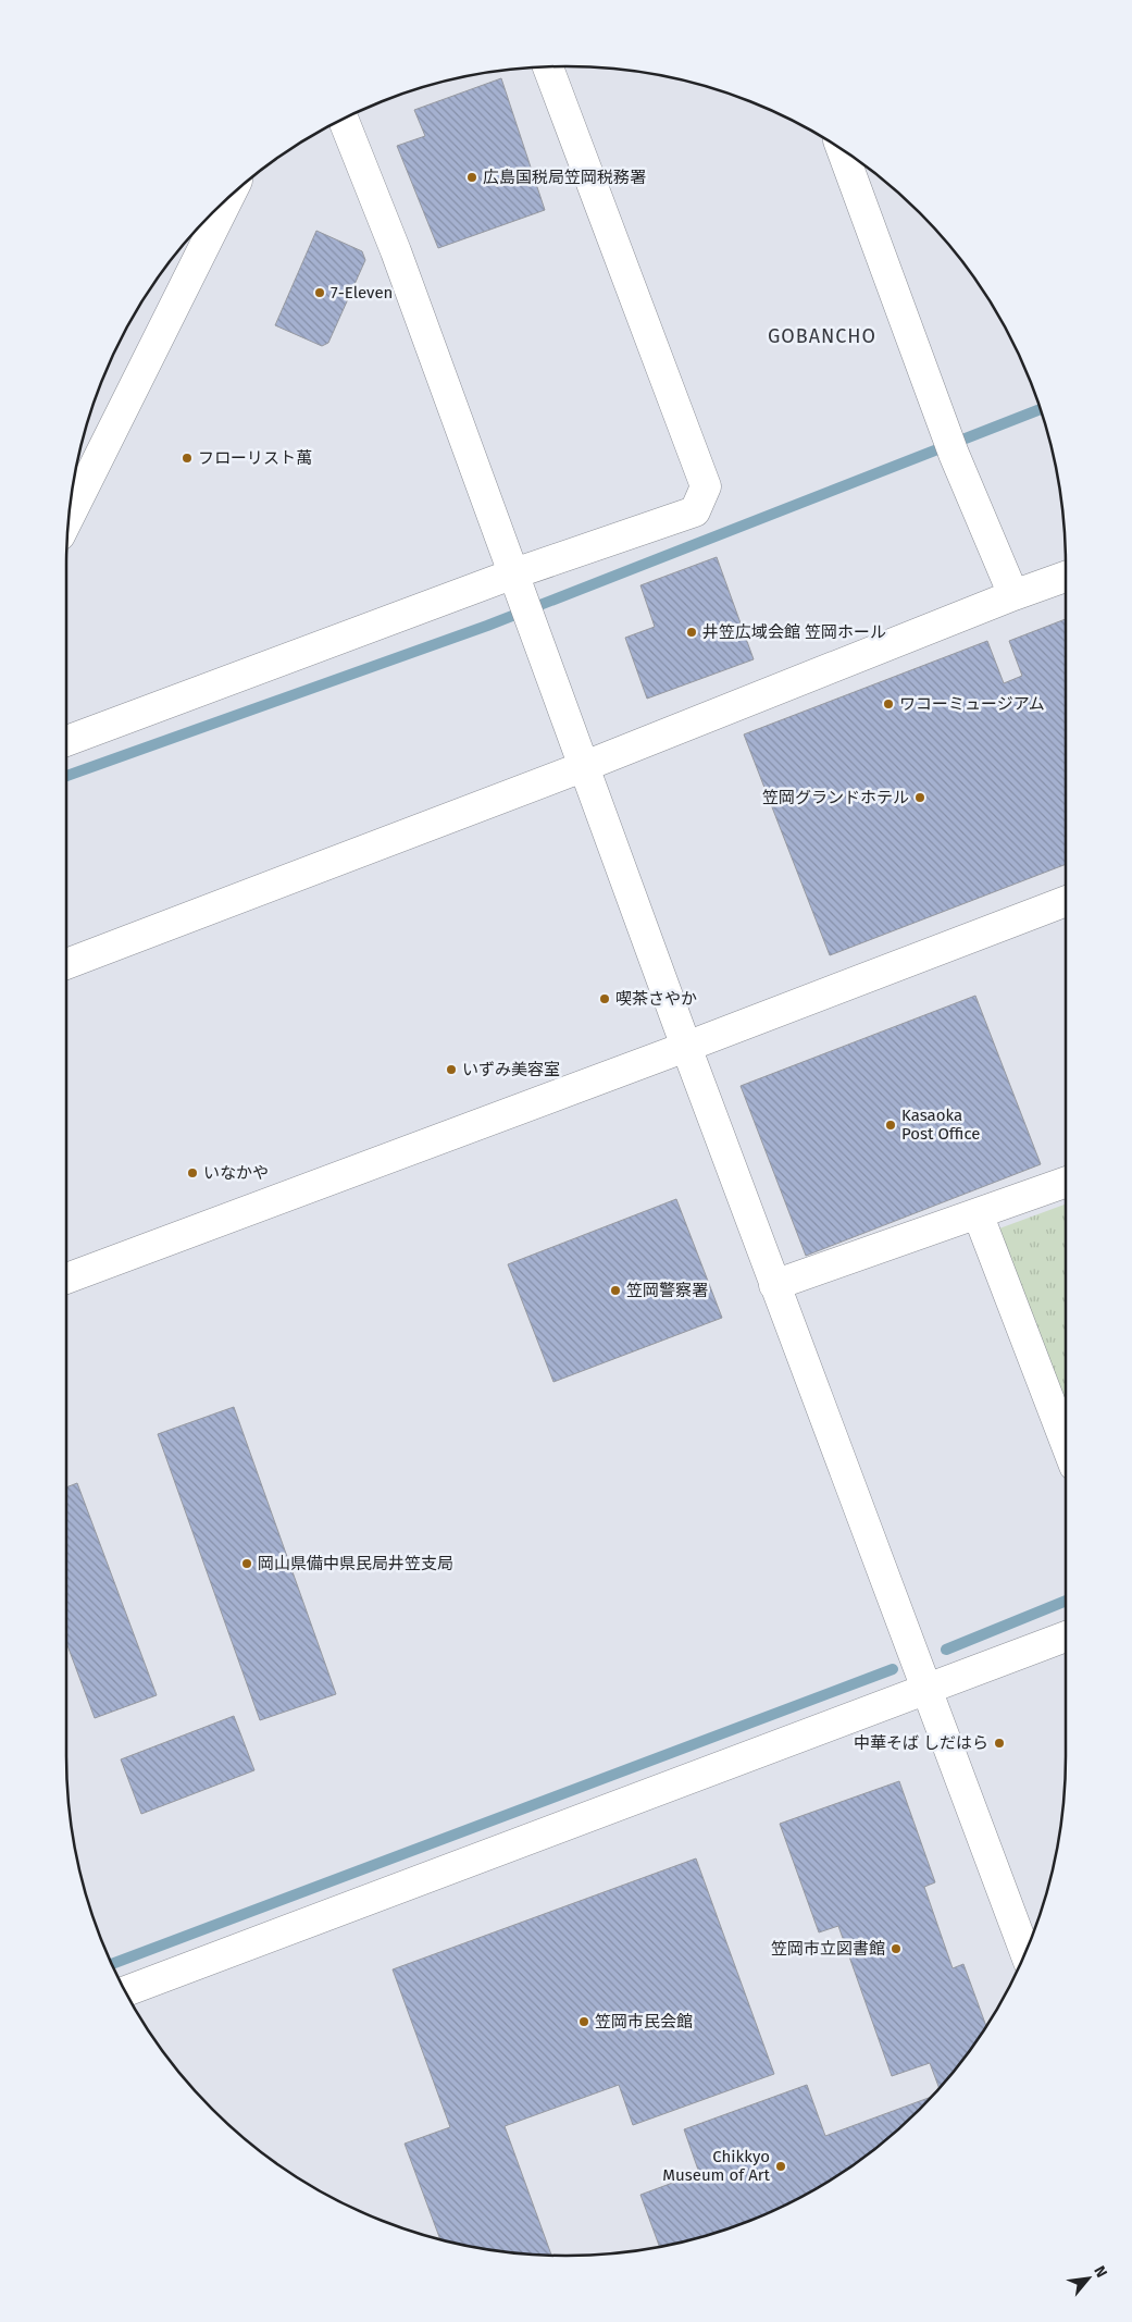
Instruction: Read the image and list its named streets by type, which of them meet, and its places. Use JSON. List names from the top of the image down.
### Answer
{
  "districts": ["GOBANCHO"],
  "places": [
    "広島国税局笠岡税務署",
    "7-Eleven",
    "フローリスト萬",
    "井笠広域会館 笠岡ホール",
    "ワコーミュージアム",
    "笠岡グランドホテル",
    "喫茶さやか",
    "いずみ美容室",
    "Kasaoka Post Office",
    "いなかや",
    "笠岡警察署",
    "岡山県備中県民局井笠支局",
    "中華そば しだはら",
    "笠岡市立図書館",
    "笠岡市民会館",
    "Chikkyo Museum of Art"
  ],
  "north": "top right"
}
